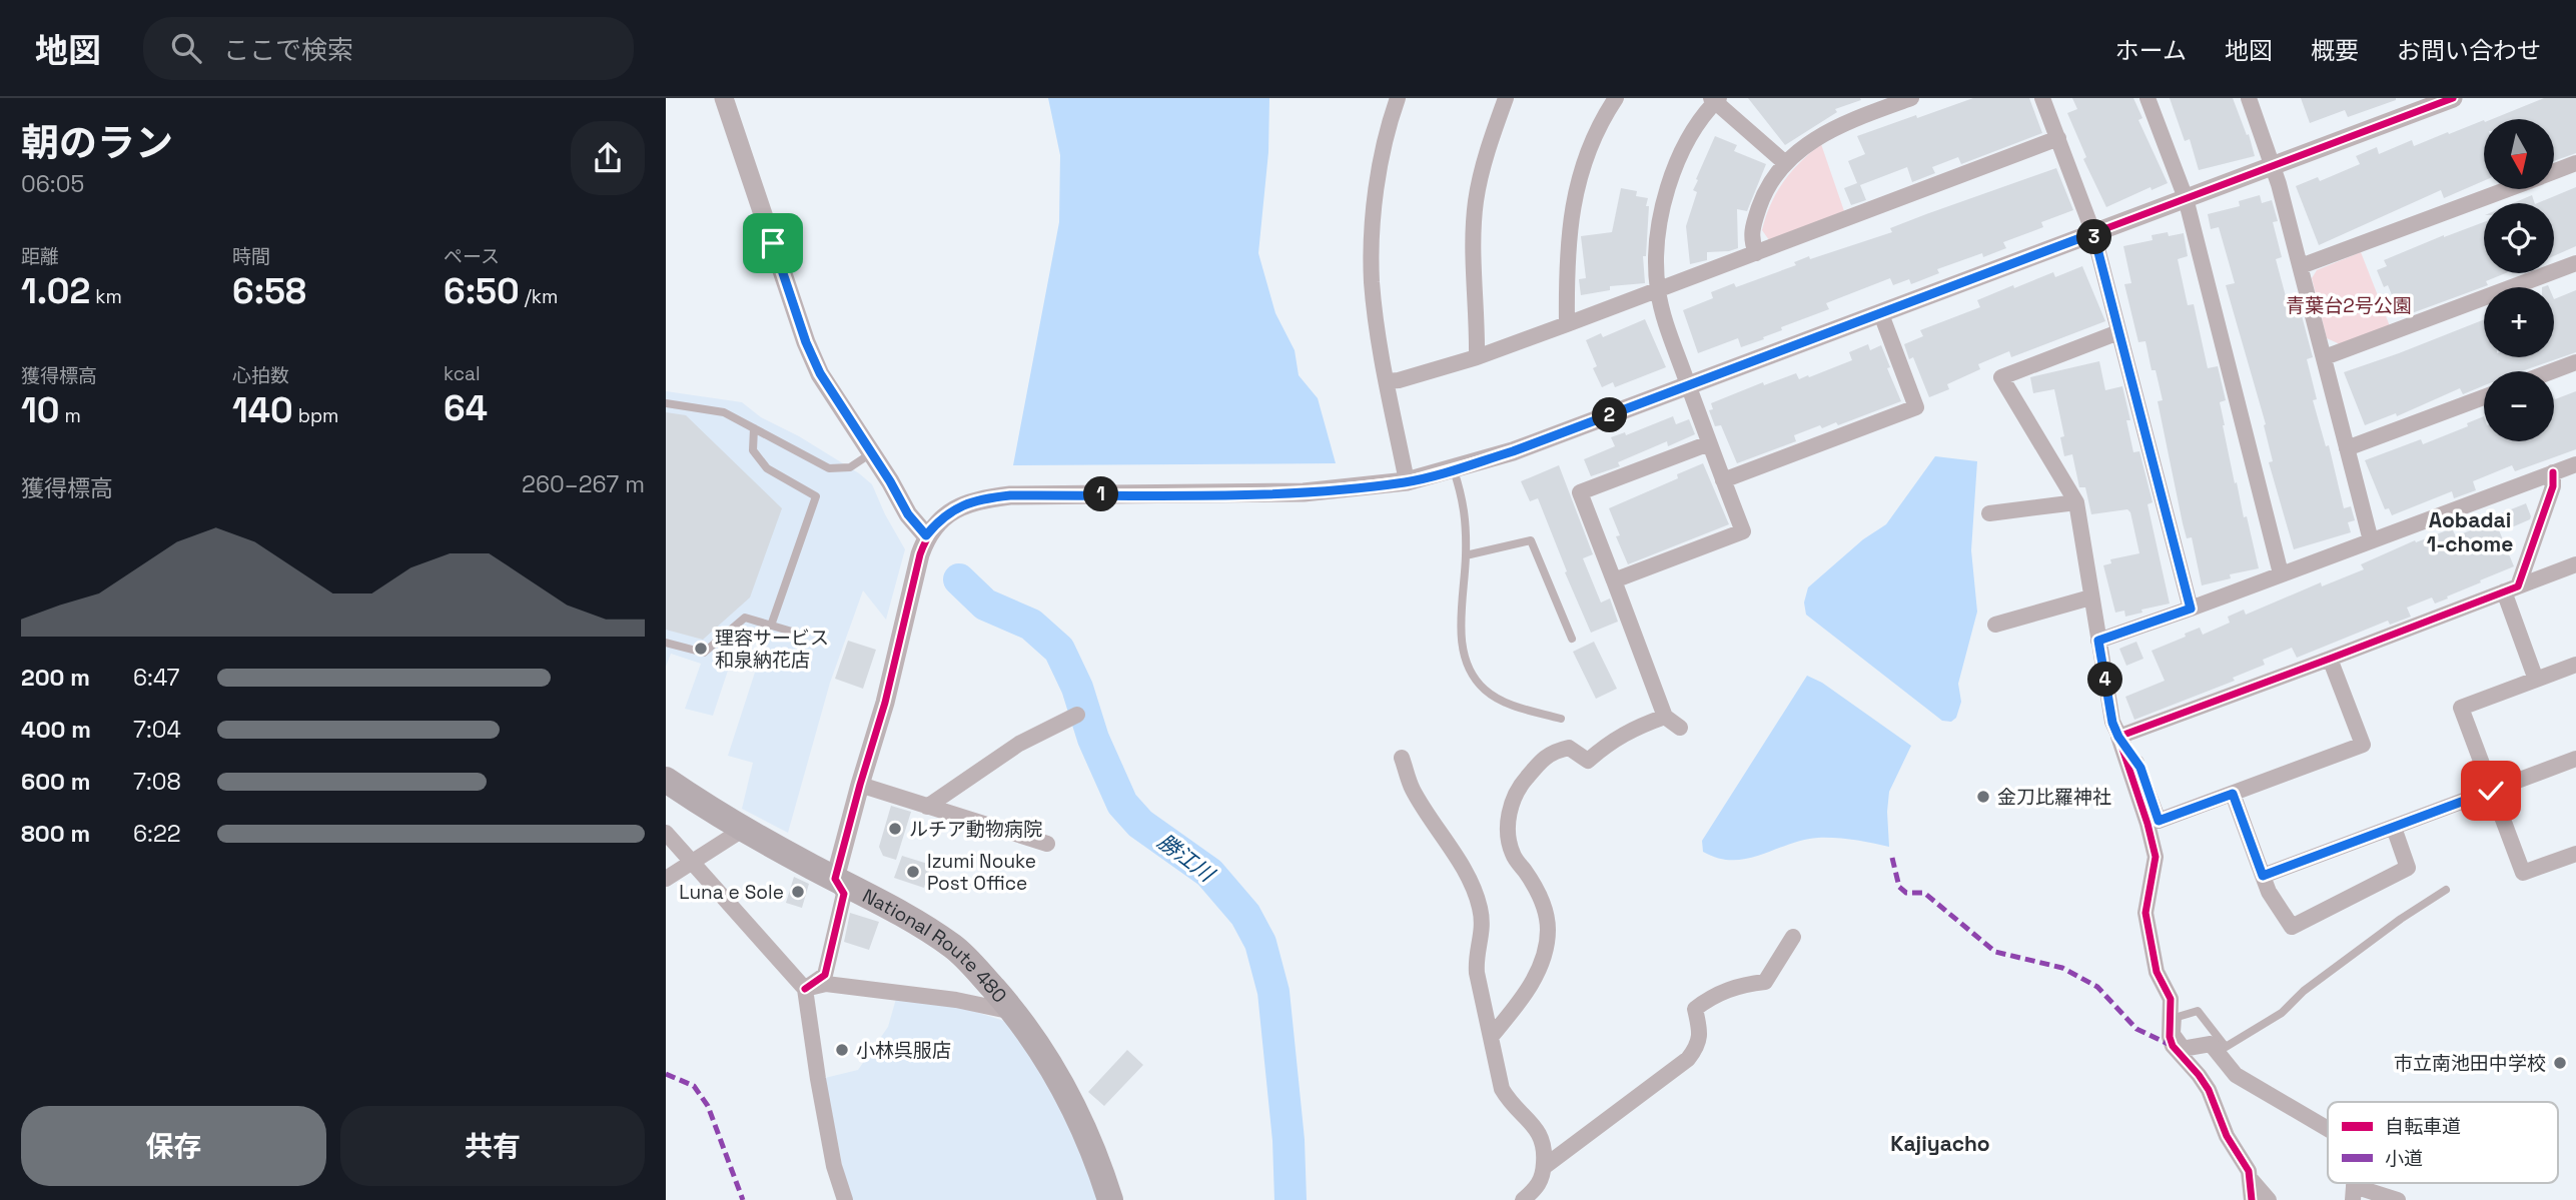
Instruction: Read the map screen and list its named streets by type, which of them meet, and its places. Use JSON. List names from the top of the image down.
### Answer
{
  "streets": {
    "highway": ["National Route 480"]
  },
  "districts": ["Aobadai 1-chome", "Kajiyacho"],
  "water": ["勝江川"],
  "parks": ["青葉台2号公園"],
  "places": [
    "理容サービス 和泉納花店",
    "金刀比羅神社",
    "ルチア動物病院",
    "Izumi Nouke Post Office",
    "Luna e Sole",
    "小林呉服店",
    "市立南池田中学校"
  ],
  "legend": ["自転車道", "小道"],
  "north": "bottom",
  "page": {
    "header": "地図",
    "search": "ここで検索",
    "nav": [
      "ホーム",
      "地図",
      "概要",
      "お問い合わせ"
    ],
    "heading": ["朝のラン", "06:05"],
    "map_buttons": ["+", "−"],
    "stats": [
      ["距離", "1.02 km"],
      ["時間", "6:58"],
      ["ペース", "6:50 /km"],
      ["獲得標高", "10 m"],
      ["心拍数", "140 bpm"],
      ["kcal", "64"]
    ],
    "pins": [
      "3",
      "2",
      "1",
      "4"
    ],
    "chart": ["獲得標高", "260–267 m"],
    "list": [
      {
        "name": "200 m",
        "note": "6:47"
      },
      {
        "name": "400 m",
        "note": "7:04"
      },
      {
        "name": "600 m",
        "note": "7:08"
      },
      {
        "name": "800 m",
        "note": "6:22"
      }
    ],
    "buttons": ["保存", "共有"]
  }
}
